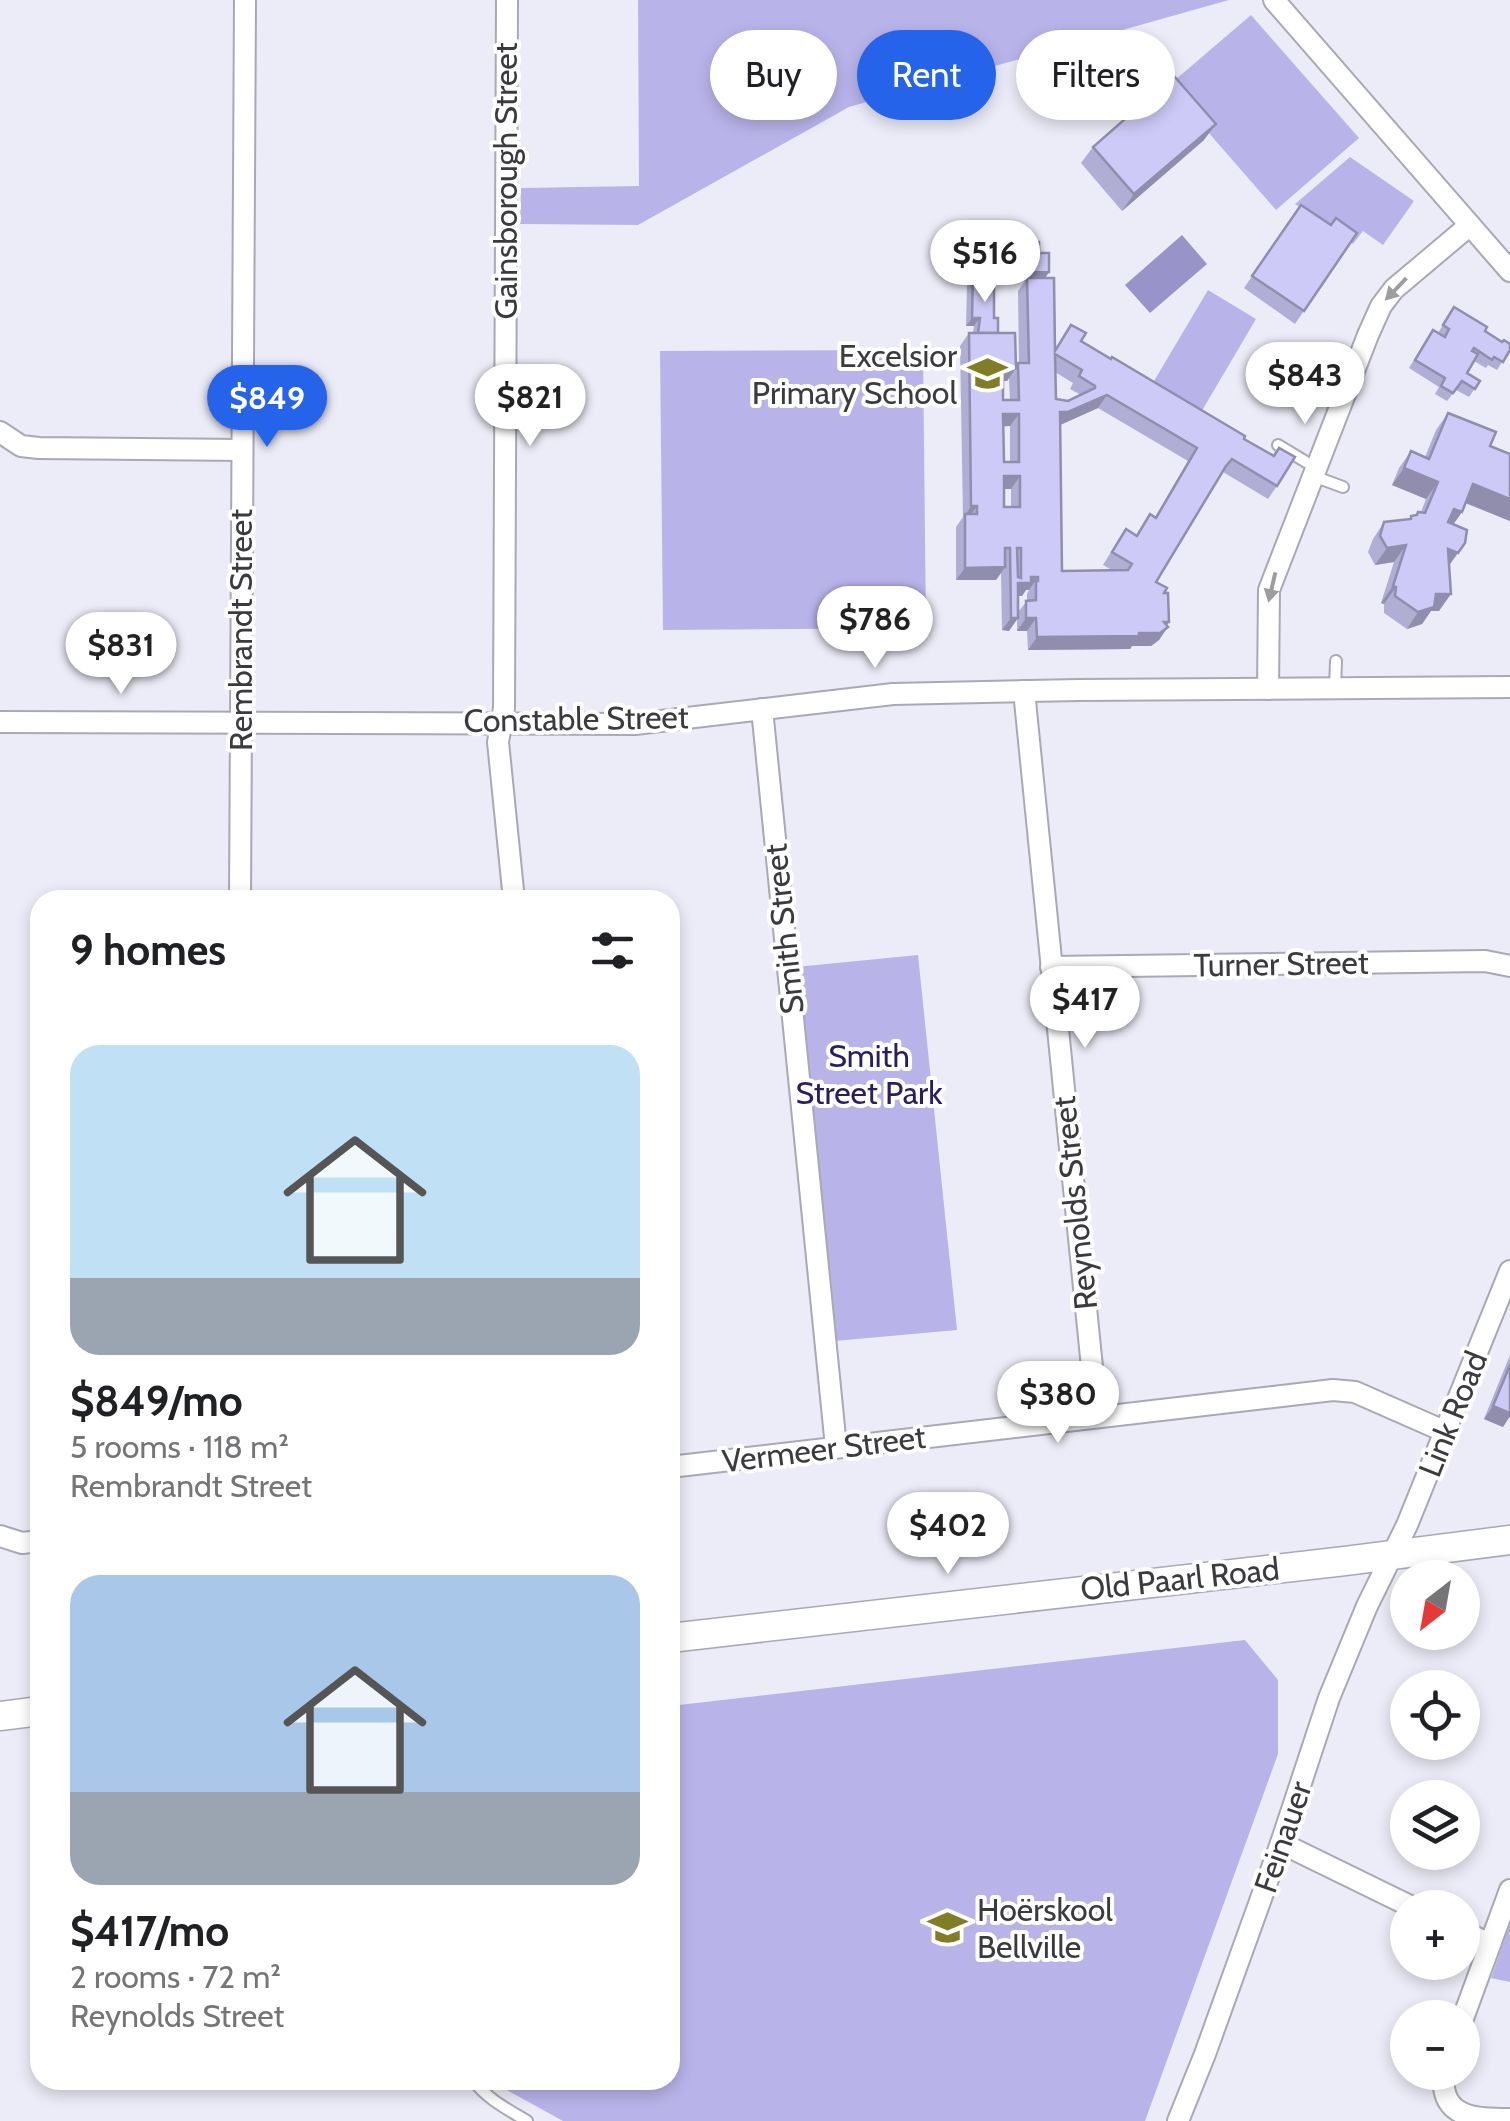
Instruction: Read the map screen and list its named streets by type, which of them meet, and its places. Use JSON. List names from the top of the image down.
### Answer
{
  "streets": {
    "main road": ["Old Paarl Road"],
    "street": [
      "Gainsborough Street",
      "Rembrandt Street",
      "Constable Street",
      "Smith Street",
      "Turner Street",
      "Reynolds Street",
      "Link Road",
      "Vermeer Street",
      "Feinauer"
    ]
  },
  "crossings": [
    ["Gainsborough Street", "Constable Street"],
    ["Rembrandt Street", "Constable Street"],
    ["Constable Street", "Smith Street"],
    ["Constable Street", "Reynolds Street"],
    ["Smith Street", "Vermeer Street"],
    ["Turner Street", "Reynolds Street"],
    ["Reynolds Street", "Vermeer Street"],
    ["Link Road", "Vermeer Street"],
    ["Link Road", "Old Paarl Road"],
    ["Link Road", "Feinauer"],
    ["Old Paarl Road", "Feinauer"]
  ],
  "parks": ["Smith Street Park"],
  "places": {
    "school or university": ["Excelsior Primary School", "Hoërskool Bellville"]
  },
  "north": "bottom left",
  "page": {
    "chip": ["Buy", "Rent", "Filters"],
    "price": [
      "$516",
      "$843",
      "$821",
      "$849",
      "$786",
      "$831",
      "$417",
      "$380",
      "$402"
    ],
    "heading": "9 homes",
    "list": [
      {
        "name": "$849/mo",
        "note": "5 rooms · 118 m² · Rembrandt Street"
      },
      {
        "name": "$417/mo",
        "note": "2 rooms · 72 m² · Reynolds Street"
      }
    ],
    "map_buttons": ["+", "−"]
  }
}
